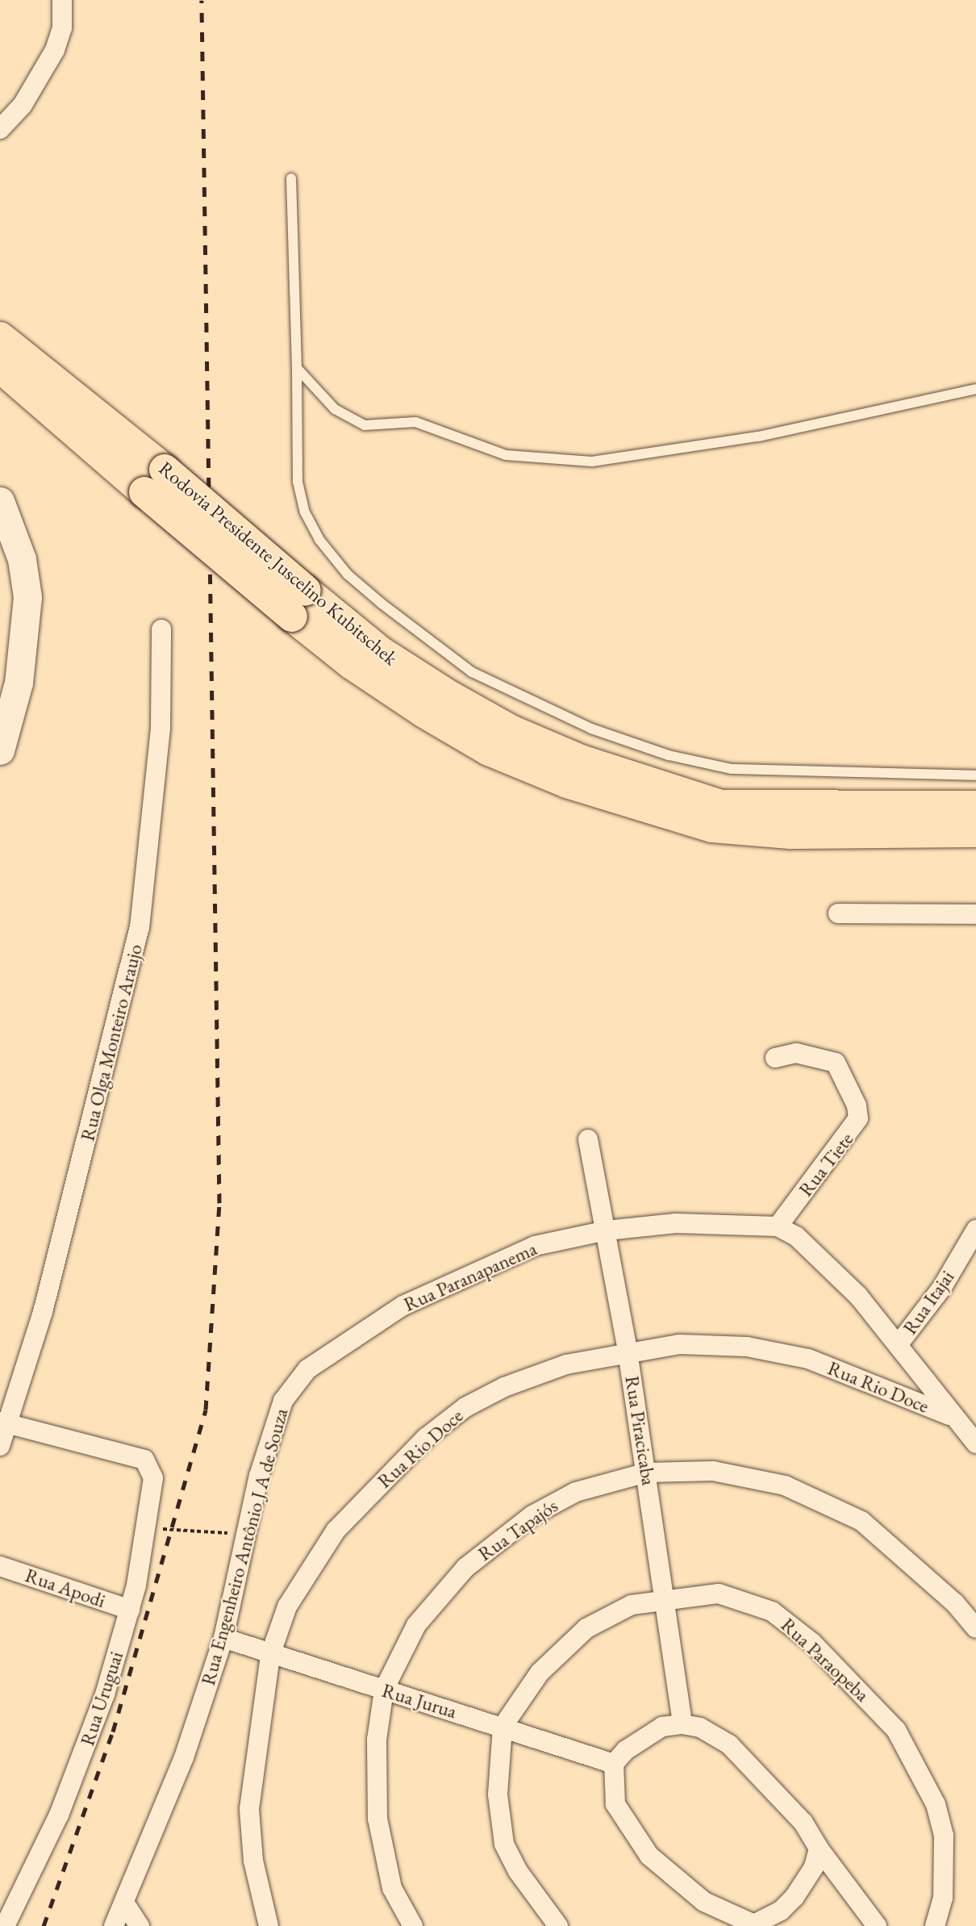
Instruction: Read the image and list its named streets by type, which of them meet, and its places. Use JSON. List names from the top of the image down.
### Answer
{
  "streets": {
    "highway": ["Rodovia Presidente Juscelino Kubitschek"],
    "street": [
      "Rua Olga Monteiro Araujo",
      "Rua Tiete",
      "Rua Paranapanema",
      "Rua Itajai",
      "Rua Rio Doce",
      "Rua Piracicaba",
      "Rua Tapajós",
      "Rua Engenheiro Antônio J A de Souza",
      "Rua Apodi",
      "Rua Paraopeba",
      "Rua Uruguai",
      "Rua Jurua"
    ]
  },
  "crossings": [
    ["Rua Olga Monteiro Araujo", "Rua Uruguai"],
    ["Rua Tiete", "Rua Paranapanema"],
    ["Rua Paranapanema", "Rua Piracicaba"],
    ["Rua Paranapanema", "Rua Engenheiro Antônio J A de Souza"],
    ["Rua Rio Doce", "Rua Piracicaba"],
    ["Rua Rio Doce", "Rua Jurua"],
    ["Rua Piracicaba", "Rua Tapajós"],
    ["Rua Piracicaba", "Rua Paraopeba"],
    ["Rua Piracicaba", "Rua Jurua"],
    ["Rua Tapajós", "Rua Jurua"],
    ["Rua Engenheiro Antônio J A de Souza", "Rua Jurua"],
    ["Rua Apodi", "Rua Uruguai"],
    ["Rua Paraopeba", "Rua Jurua"]
  ]
}
